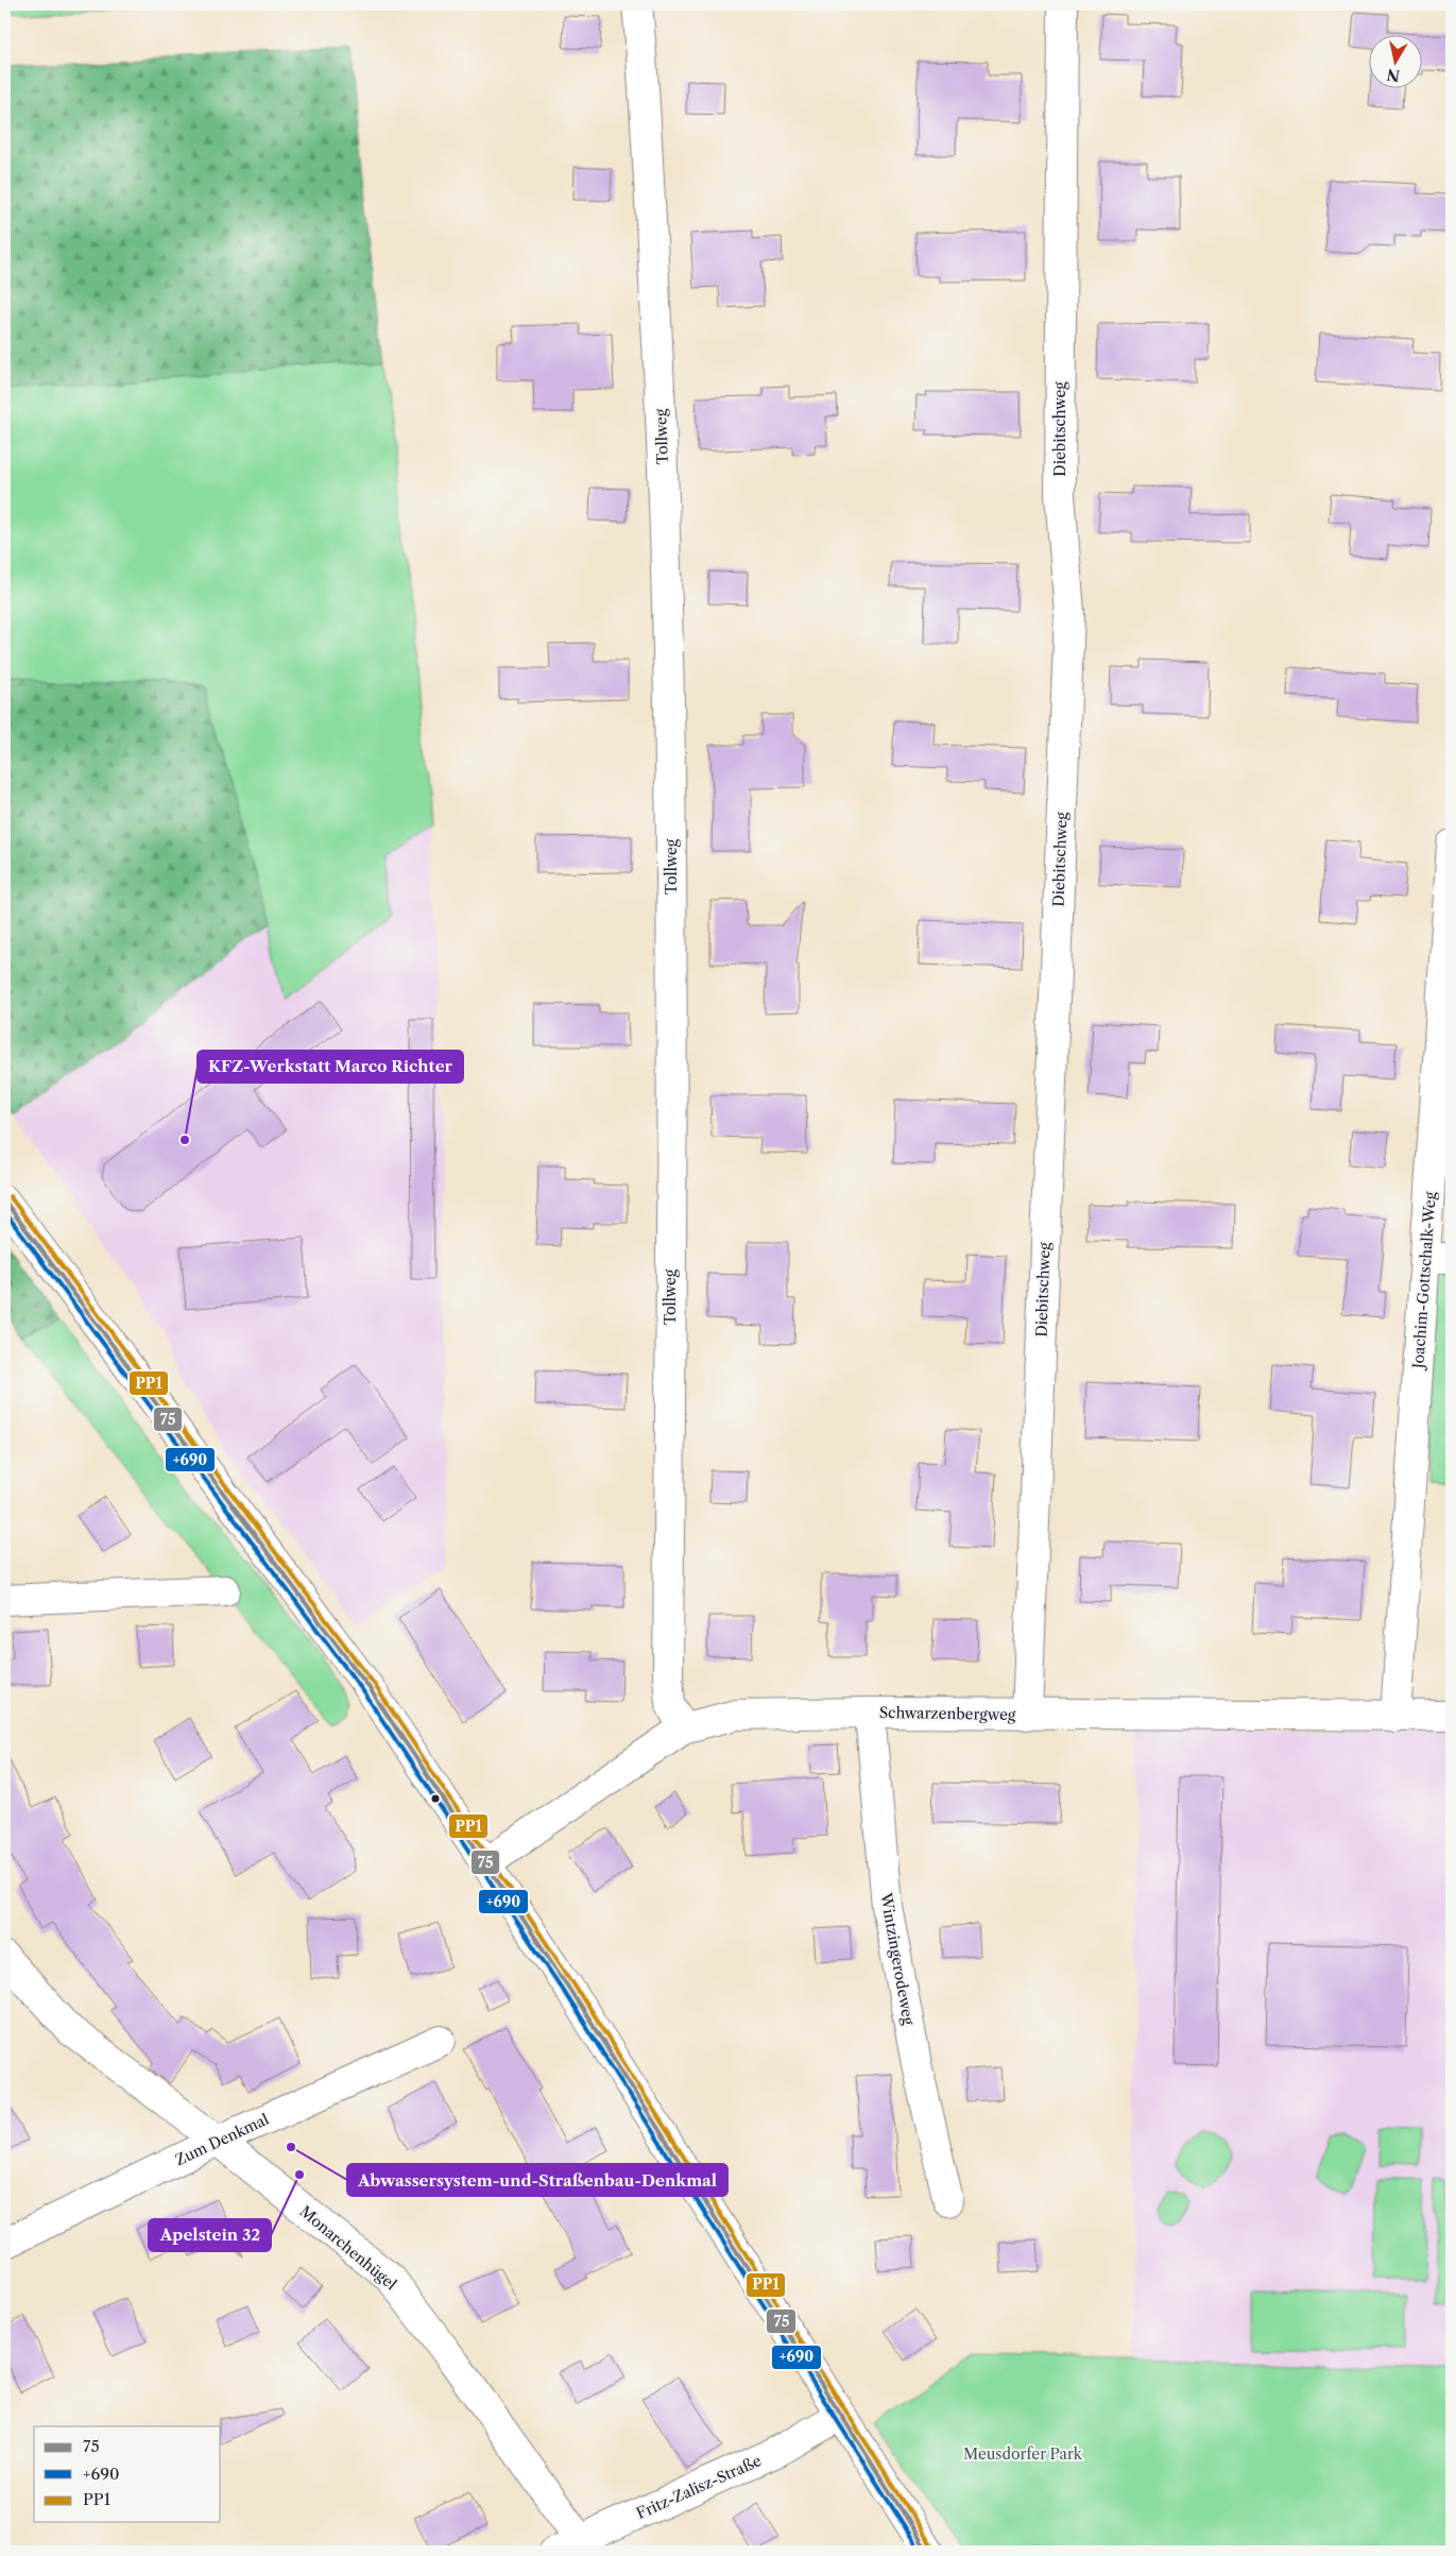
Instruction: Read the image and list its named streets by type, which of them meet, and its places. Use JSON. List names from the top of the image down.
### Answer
{
  "streets": {
    "street": [
      "Diebitschweg",
      "Tollweg",
      "Joachim-Gottschalk-Weg",
      "Schwarzenbergweg",
      "Wintzingerodeweg",
      "Zum Denkmal",
      "Monarchenhügel",
      "Fritz-Zalisz-Straße"
    ]
  },
  "crossings": [
    ["Diebitschweg", "Schwarzenbergweg"],
    ["Tollweg", "Schwarzenbergweg"],
    ["Joachim-Gottschalk-Weg", "Schwarzenbergweg"],
    ["Schwarzenbergweg", "Wintzingerodeweg"],
    ["Zum Denkmal", "Monarchenhügel"],
    ["Monarchenhügel", "Fritz-Zalisz-Straße"]
  ],
  "parks": ["Meusdorfer Park"],
  "places": ["KFZ-Werkstatt Marco Richter", "Abwassersystem-und-Straßenbau-Denkmal", "Apelstein 32"],
  "lines": ["transit line PP1", "transit line 75", "transit line +690"],
  "legend": ["75", "+690", "PP1"],
  "north": "bottom"
}
